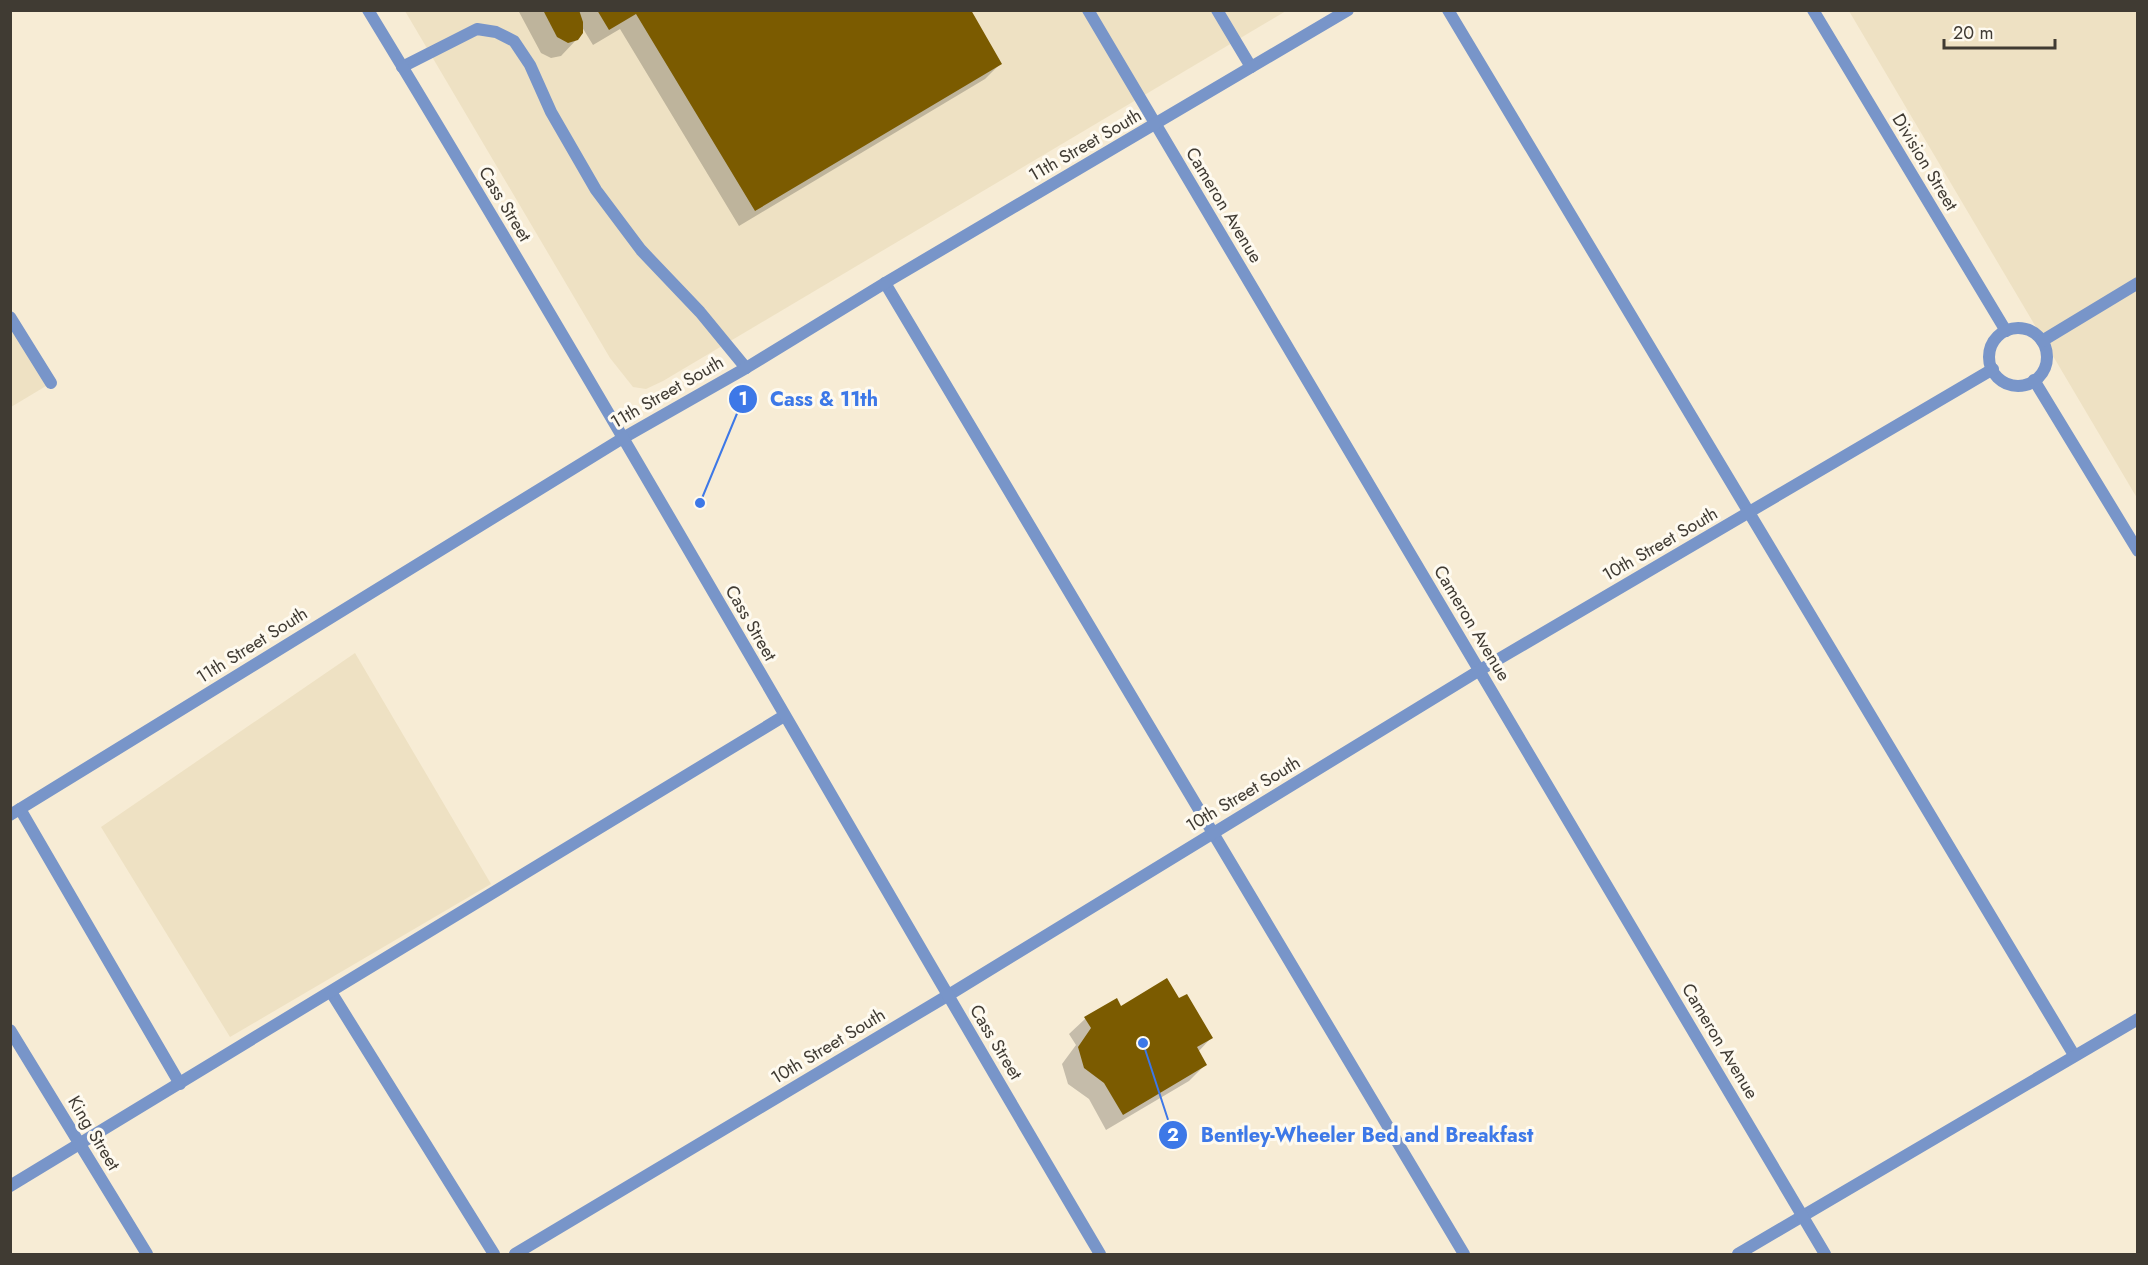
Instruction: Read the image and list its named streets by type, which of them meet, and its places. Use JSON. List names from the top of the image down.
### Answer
{
  "streets": {
    "street": [
      "11th Street South",
      "Division Street",
      "Cass Street",
      "Cameron Avenue",
      "10th Street South",
      "King Street"
    ]
  },
  "crossings": [
    ["11th Street South", "Cass Street"],
    ["11th Street South", "Cameron Avenue"],
    ["Division Street", "10th Street South"],
    ["Cass Street", "10th Street South"],
    ["Cameron Avenue", "10th Street South"]
  ],
  "places": ["Cass & 11th", "Bentley-Wheeler Bed and Breakfast"],
  "scale_bar": "20 m"
}
